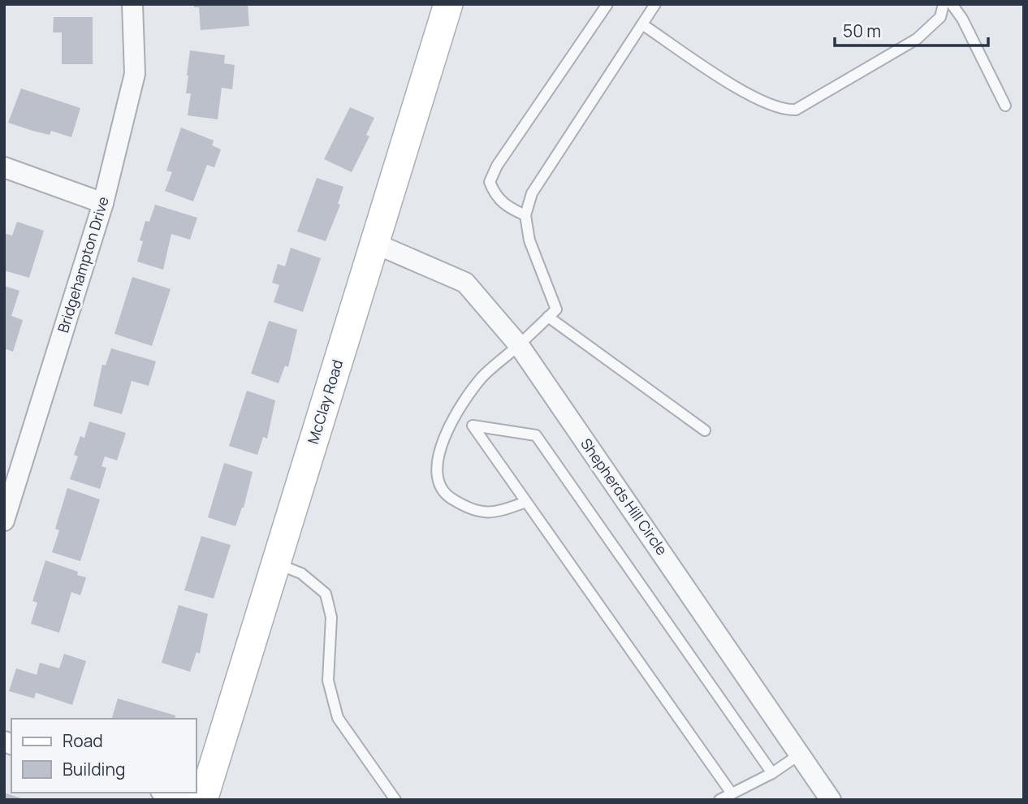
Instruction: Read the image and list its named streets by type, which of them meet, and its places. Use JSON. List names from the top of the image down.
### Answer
{
  "streets": {
    "main road": ["McClay Road"],
    "street": ["Bridgehampton Drive", "Shepherds Hill Circle"]
  },
  "crossings": [
    ["McClay Road", "Shepherds Hill Circle"]
  ],
  "legend": ["Road", "Building"],
  "scale_bar": "50 m"
}
